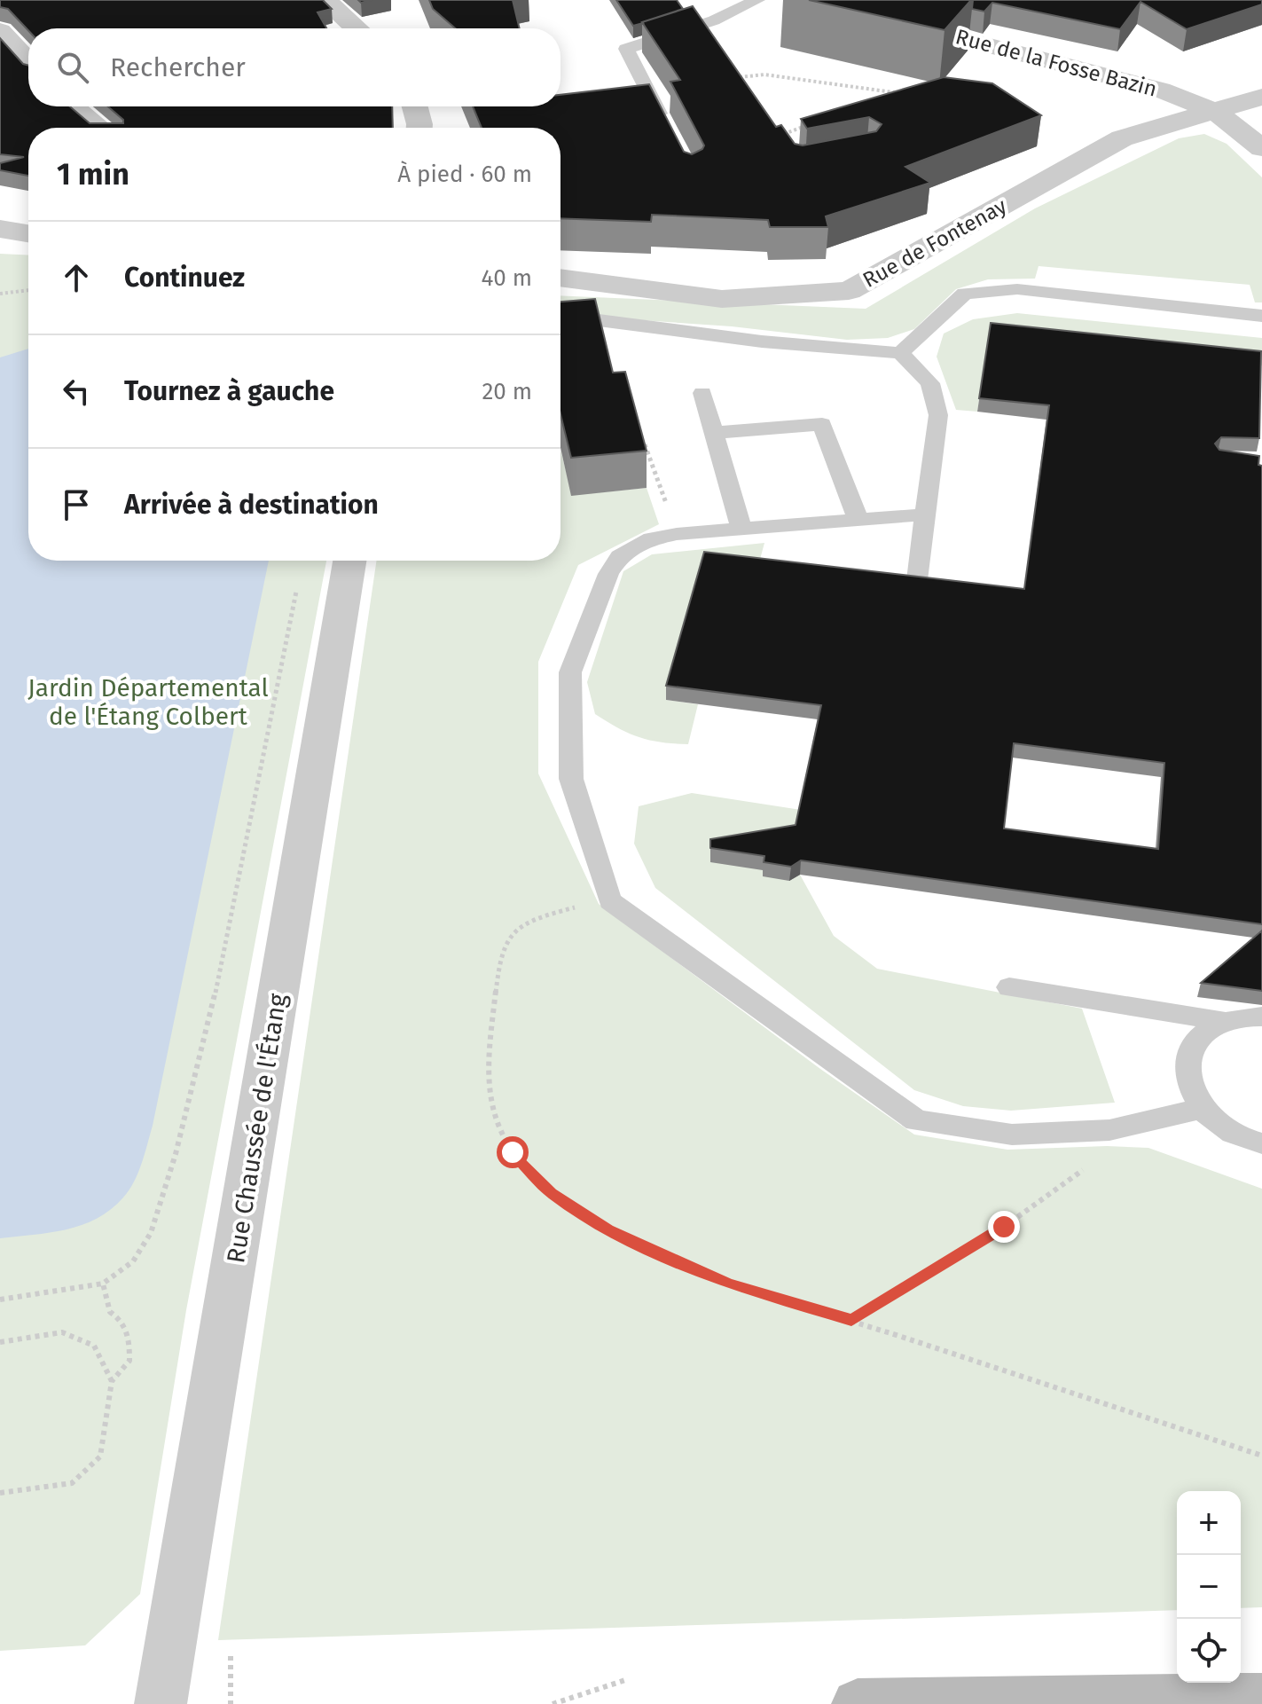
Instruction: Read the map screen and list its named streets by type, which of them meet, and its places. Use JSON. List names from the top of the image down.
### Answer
{
  "streets": {
    "street": ["Rue de la Fosse Bazin", "Rue de Fontenay", "Rue Chaussée de l'Étang"]
  },
  "crossings": [
    ["Rue de la Fosse Bazin", "Rue de Fontenay"]
  ],
  "parks": ["Jardin Départemental de l'Étang Colbert"],
  "page": {
    "search": "Rechercher",
    "heading": ["1 min", "À pied · 60 m"],
    "list": [
      ["Continuez", "40 m"],
      ["Tournez à gauche", "20 m"],
      "Arrivée à destination"
    ],
    "map_buttons": ["+", "−"]
  }
}
